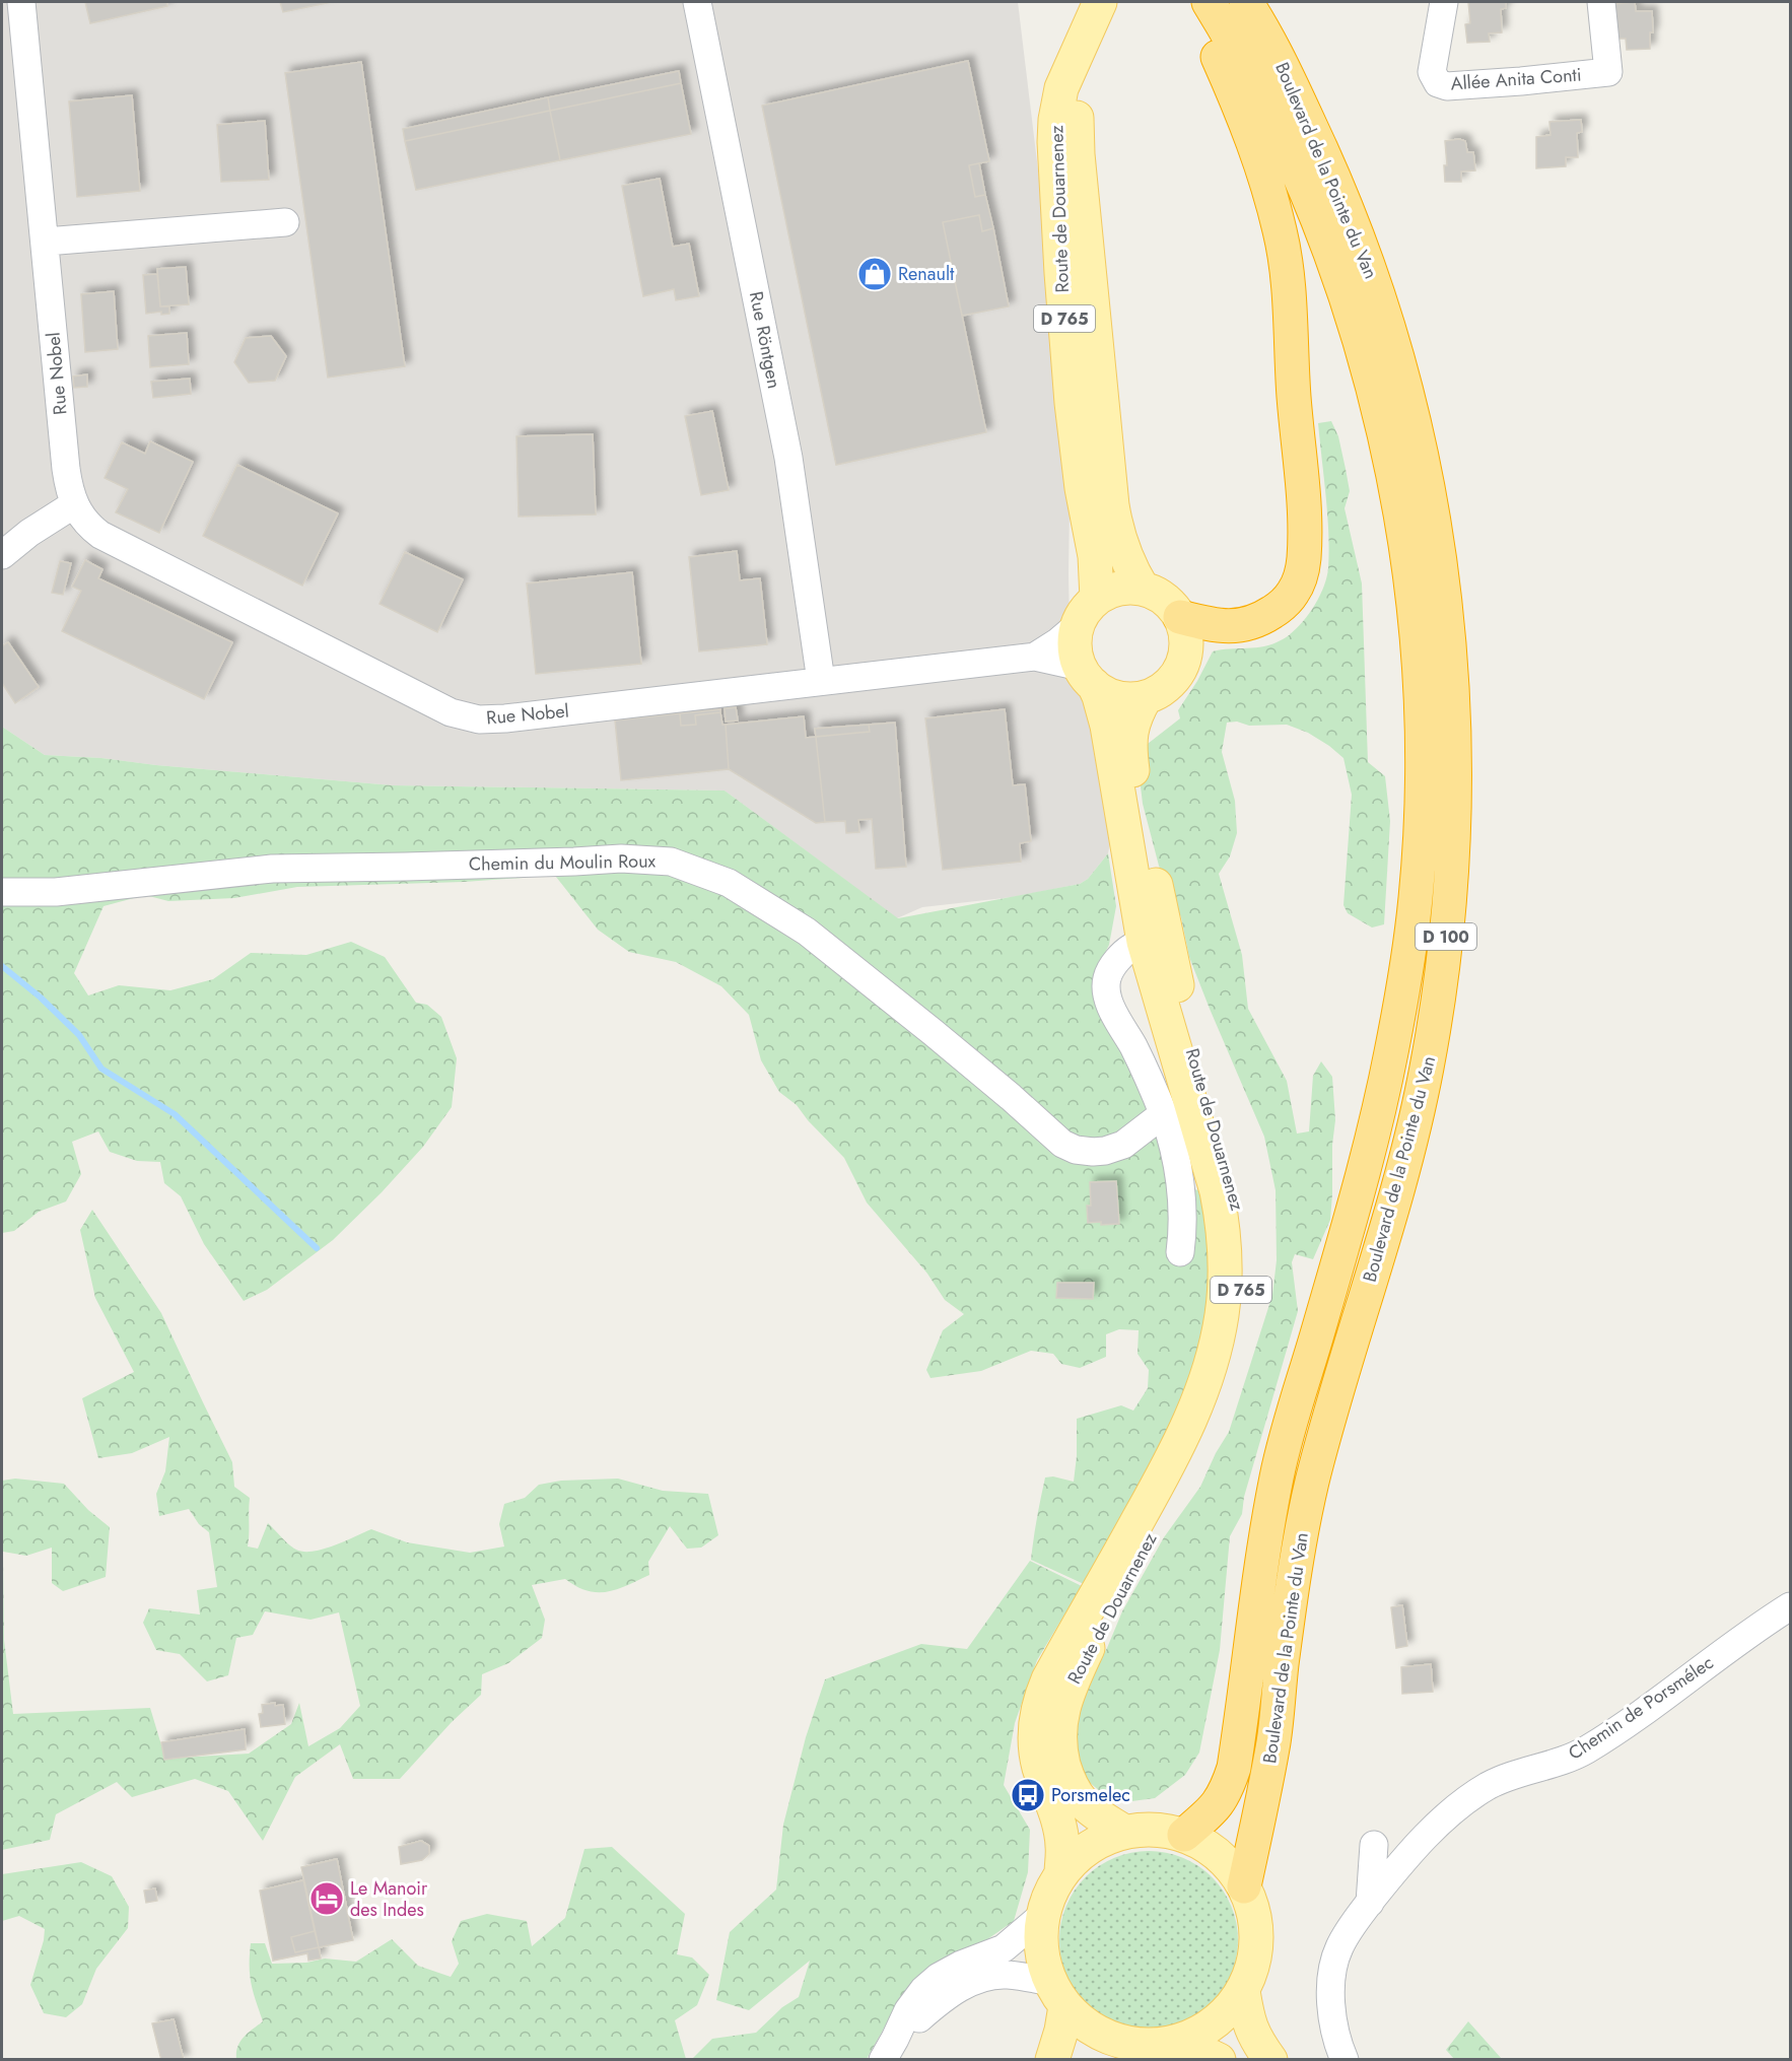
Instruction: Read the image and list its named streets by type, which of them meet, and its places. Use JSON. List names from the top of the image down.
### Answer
{
  "streets": {
    "highway": ["Boulevard de la Pointe du Van", "D 100"],
    "main road": ["Route de Douarnenez", "D 765"],
    "street": [
      "Allée Anita Conti",
      "Rue Röntgen",
      "Rue Nobel",
      "Chemin du Moulin Roux",
      "Chemin de Porsmélec"
    ]
  },
  "crossings": [
    ["Boulevard de la Pointe du Van", "Route de Douarnenez"],
    ["Route de Douarnenez", "Rue Nobel"],
    ["Rue Röntgen", "Rue Nobel"]
  ],
  "places": {
    "shop": ["Renault"],
    "bus stop": ["Porsmelec"],
    "hotel": ["Le Manoir des Indes"]
  }
}
